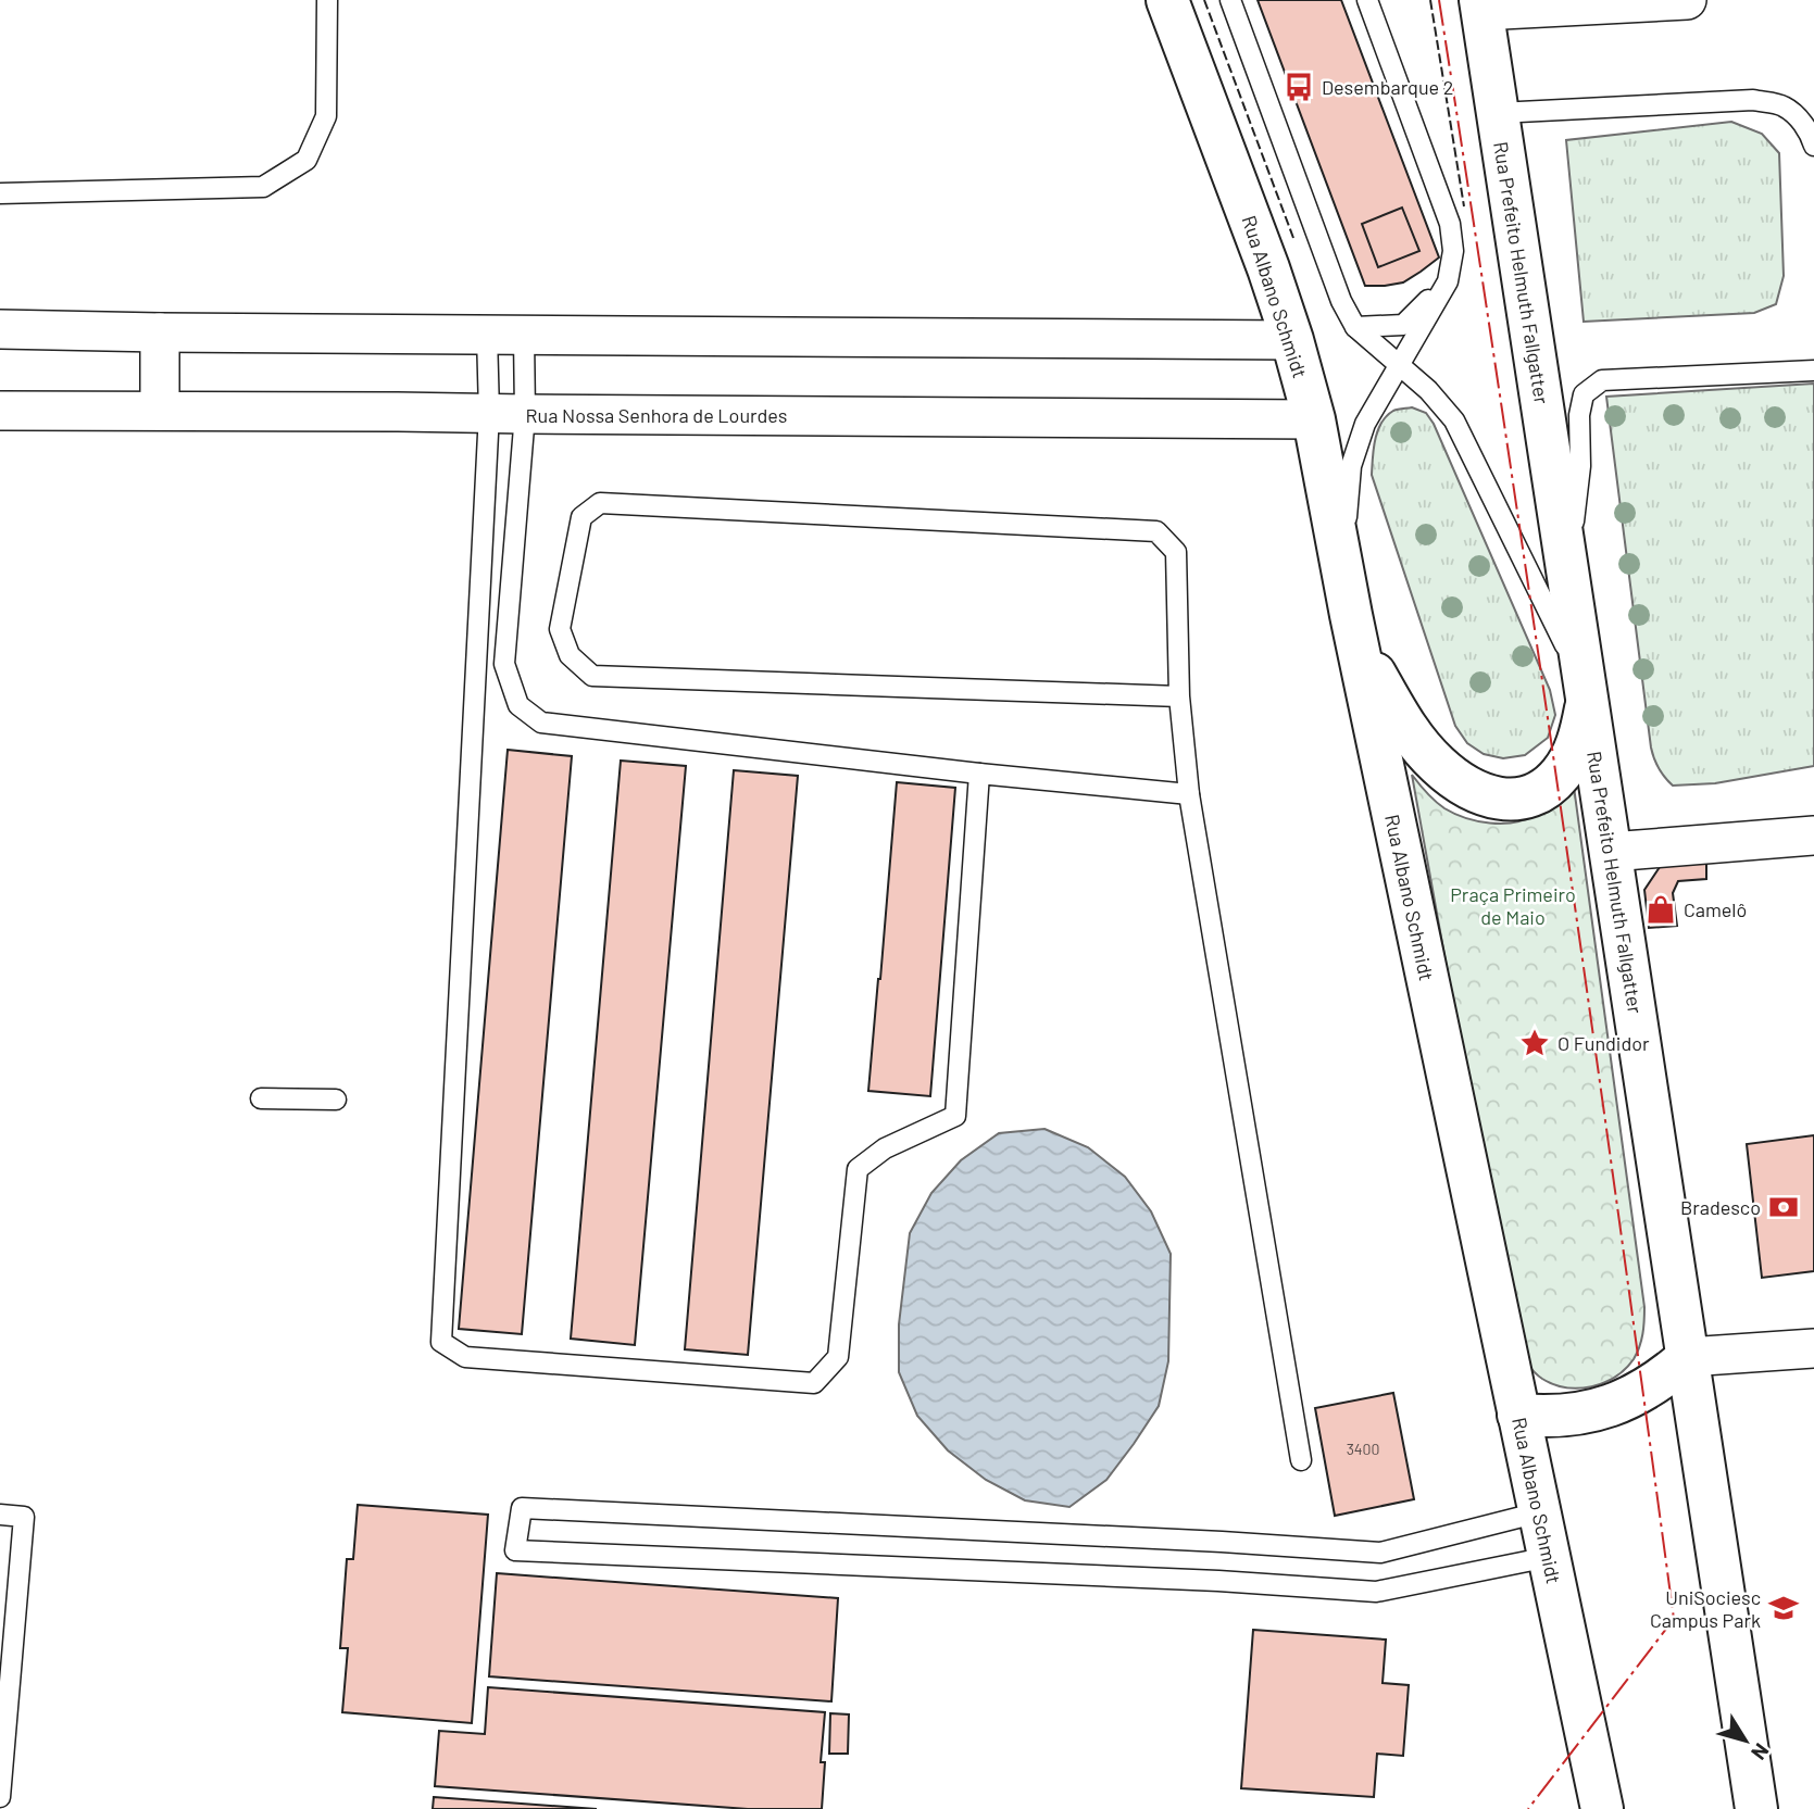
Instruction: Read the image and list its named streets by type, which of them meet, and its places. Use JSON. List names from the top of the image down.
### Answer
{
  "streets": {
    "main road": ["Rua Prefeito Helmuth Fallgatter", "Rua Albano Schmidt"],
    "street": ["Rua Nossa Senhora de Lourdes"]
  },
  "crossings": [
    ["Rua Albano Schmidt", "Rua Nossa Senhora de Lourdes"]
  ],
  "parks": ["Praça Primeiro de Maio"],
  "places": {
    "bus stop": ["Desembarque 2"],
    "shop": ["Camelô"],
    "place": ["O Fundidor"],
    "bank": ["Bradesco"],
    "school or university": ["UniSociesc Campus Park"]
  },
  "house_numbers": ["3400"],
  "north": "bottom right"
}
